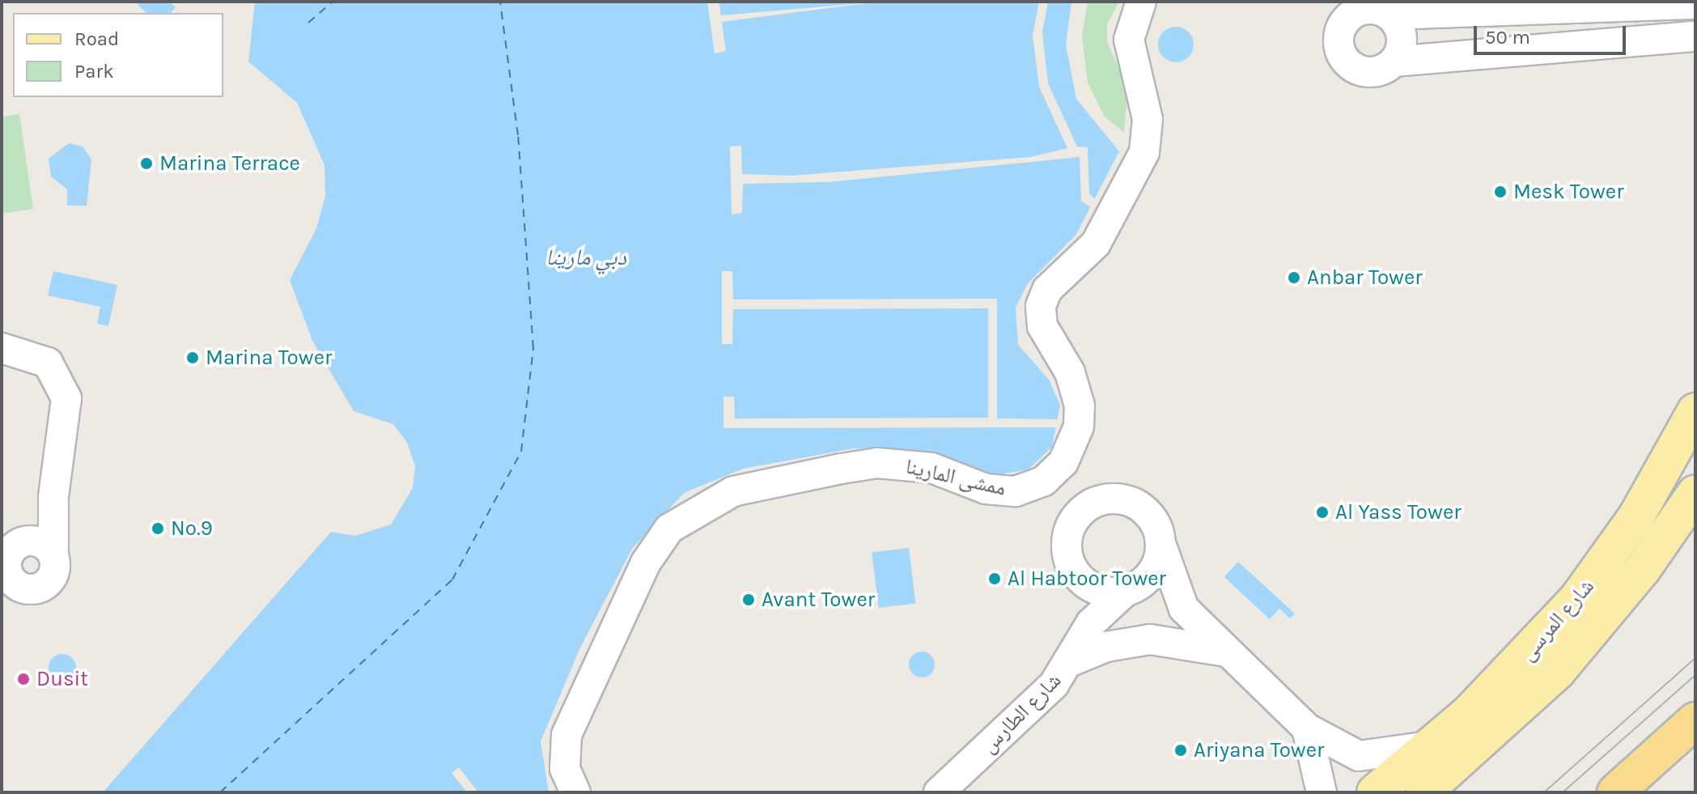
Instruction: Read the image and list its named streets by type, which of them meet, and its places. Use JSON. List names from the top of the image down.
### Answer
{
  "streets": {
    "main road": ["شارع المرسى"],
    "street": ["ممشى المارينا", "شارع الطارس"]
  },
  "water": ["دبي مارينا"],
  "places": [
    "Marina Terrace",
    "Mesk Tower",
    "Anbar Tower",
    "Marina Tower",
    "Al Yass Tower",
    "No.9",
    "Al Habtoor Tower",
    "Avant Tower",
    "Dusit",
    "Ariyana Tower"
  ],
  "legend": ["Road", "Park"],
  "scale_bar": "50 m"
}
